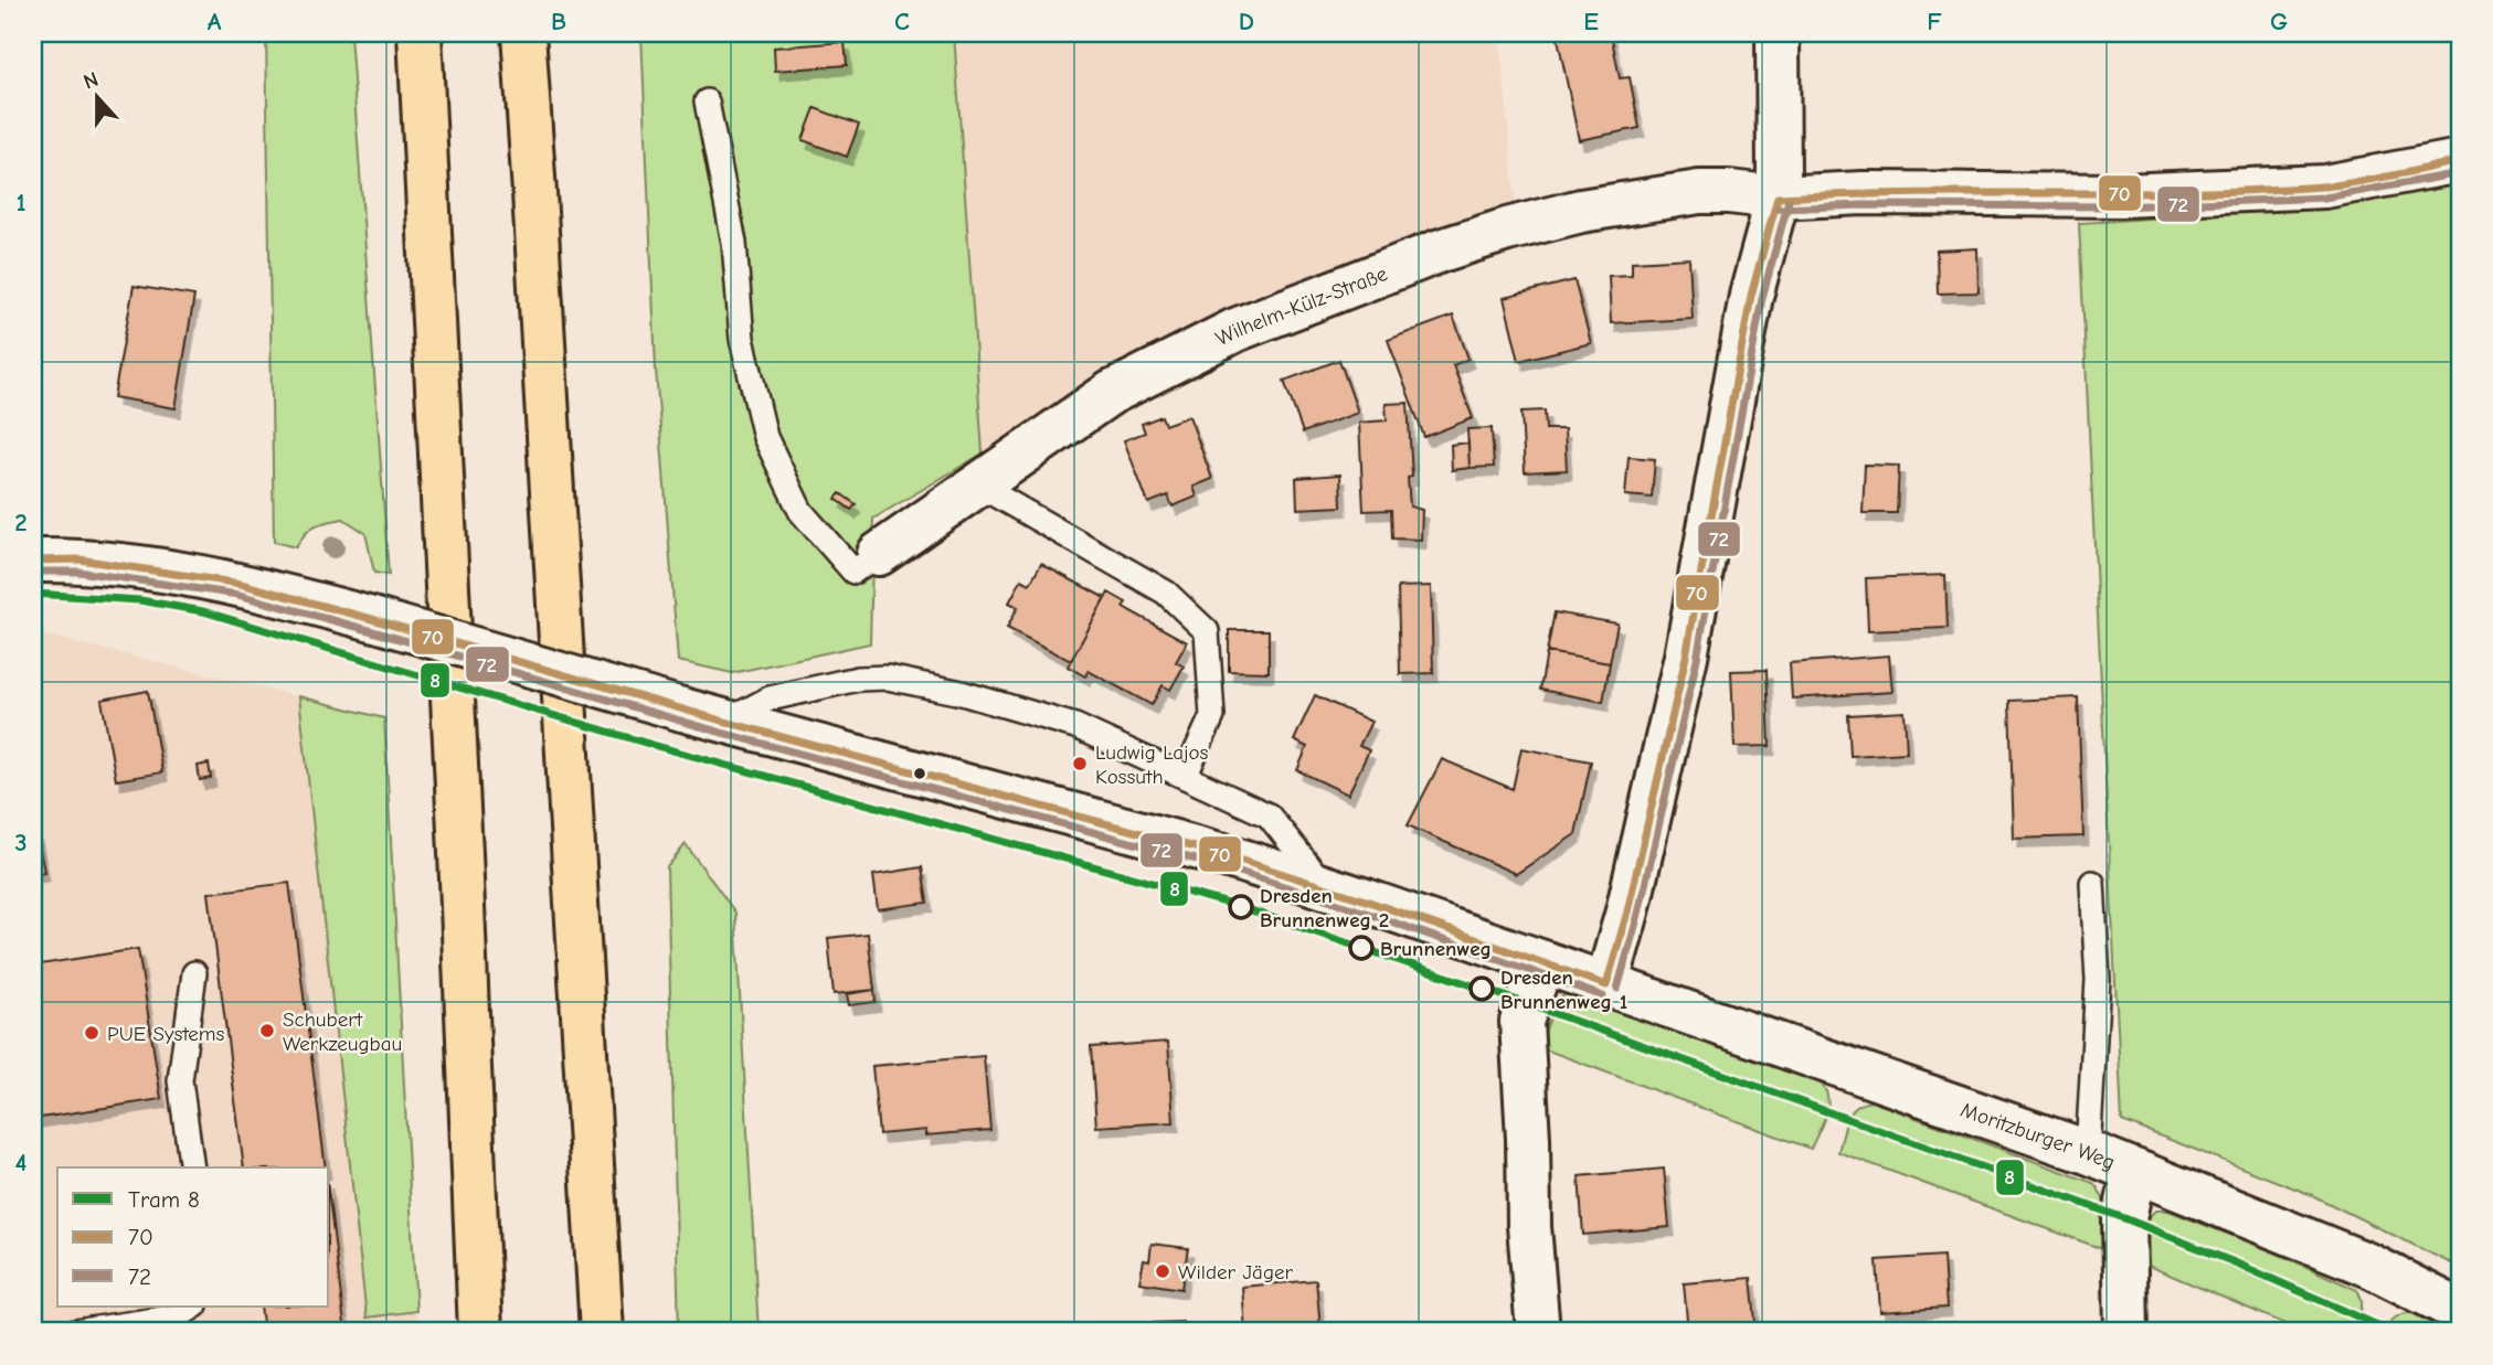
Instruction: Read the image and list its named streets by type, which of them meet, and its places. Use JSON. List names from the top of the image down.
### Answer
{
  "streets": {
    "street": ["Wilhelm-Külz-Straße", "Moritzburger Weg"]
  },
  "places": [
    "Ludwig Lajos Kossuth",
    "Dresden Brunnenweg 2",
    "Brunnenweg",
    "Dresden Brunnenweg 1",
    "Schubert Werkzeugbau",
    "PUE Systems",
    "Wilder Jäger"
  ],
  "lines": ["transit line 70", "transit line 72", "tram line 8"],
  "legend": ["Tram 8", "70", "72"],
  "north": "top",
  "grid": {
    "columns": [
      "A",
      "B",
      "C",
      "D",
      "E",
      "F",
      "G"
    ],
    "rows": [
      "1",
      "2",
      "3",
      "4"
    ]
  }
}
